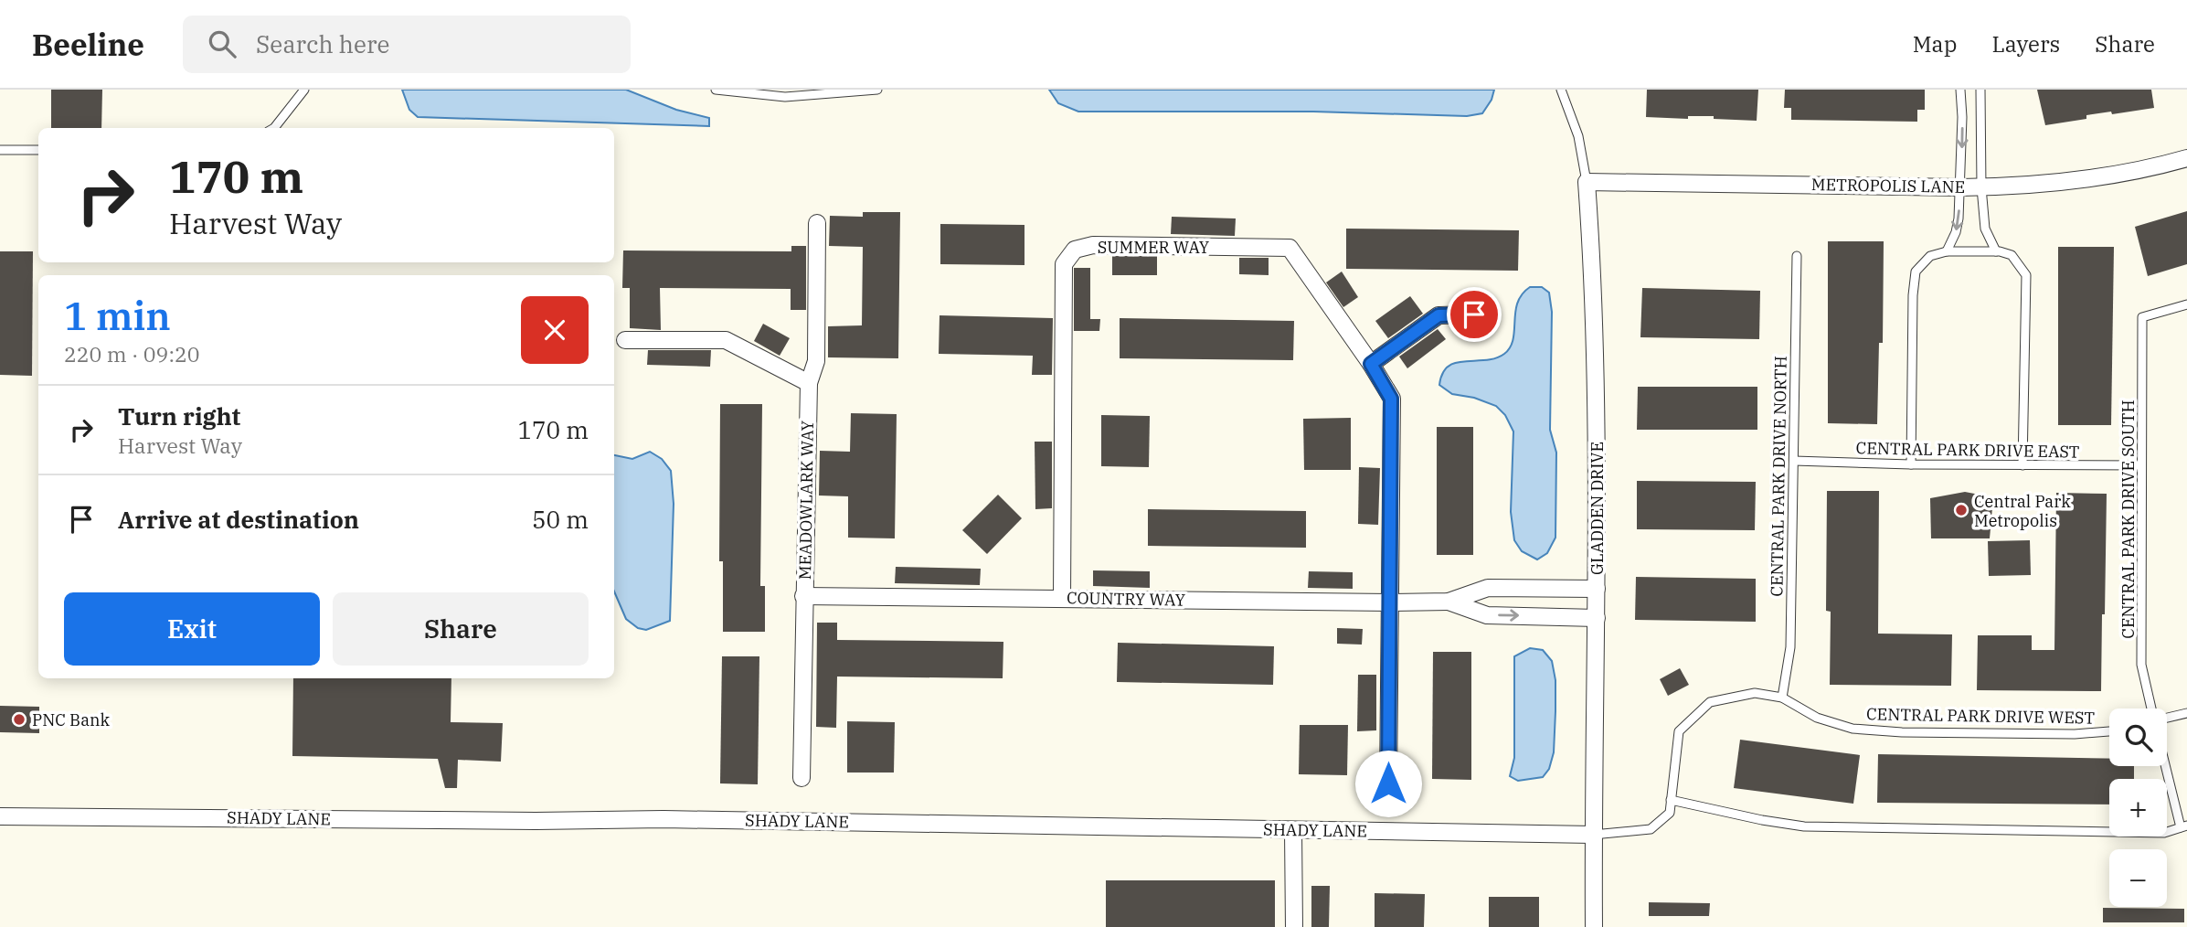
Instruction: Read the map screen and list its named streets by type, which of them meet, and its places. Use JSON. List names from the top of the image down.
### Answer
{
  "streets": {
    "street": [
      "METROPOLIS LANE",
      "SUMMER WAY",
      "MEADOWLARK WAY",
      "GLADDEN DRIVE",
      "COUNTRY WAY",
      "SHADY LANE"
    ],
    "lane": [
      "CENTRAL PARK DRIVE EAST",
      "CENTRAL PARK DRIVE NORTH",
      "CENTRAL PARK DRIVE SOUTH",
      "CENTRAL PARK DRIVE WEST"
    ]
  },
  "crossings": [
    ["METROPOLIS LANE", "GLADDEN DRIVE"],
    ["SUMMER WAY", "COUNTRY WAY"],
    ["CENTRAL PARK DRIVE EAST", "CENTRAL PARK DRIVE NORTH"],
    ["CENTRAL PARK DRIVE EAST", "CENTRAL PARK DRIVE SOUTH"],
    ["CENTRAL PARK DRIVE NORTH", "CENTRAL PARK DRIVE WEST"],
    ["MEADOWLARK WAY", "COUNTRY WAY"],
    ["GLADDEN DRIVE", "CENTRAL PARK DRIVE WEST"],
    ["GLADDEN DRIVE", "SHADY LANE"],
    ["CENTRAL PARK DRIVE WEST", "SHADY LANE"]
  ],
  "places": ["Central Park Metropolis", "PNC Bank"],
  "page": {
    "header": "Beeline",
    "search": "Search here",
    "nav": ["Map", "Layers", "Share"],
    "turn": ["170 m", "Harvest Way"],
    "heading": ["1 min", "220 m · 09:20"],
    "list": [
      {
        "name": "Turn right",
        "note": "Harvest Way",
        "value": "170 m"
      },
      {
        "name": "Arrive at destination",
        "value": "50 m"
      }
    ],
    "buttons": ["Exit", "Share"],
    "map_buttons": ["+", "−"]
  }
}
